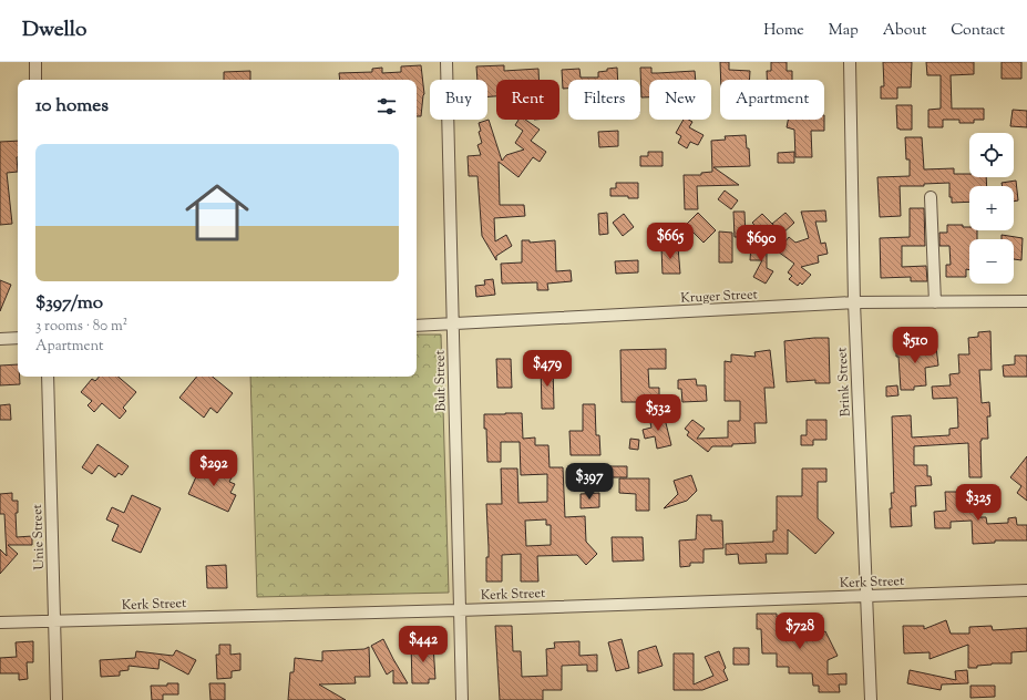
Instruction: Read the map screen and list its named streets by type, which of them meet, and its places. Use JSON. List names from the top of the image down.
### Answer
{
  "streets": {
    "street": [
      "Kruger Street",
      "Bult Street",
      "Brink Street",
      "Unie Street",
      "Kerk Street"
    ]
  },
  "crossings": [
    ["Kruger Street", "Bult Street"],
    ["Kruger Street", "Brink Street"],
    ["Bult Street", "Kerk Street"],
    ["Brink Street", "Kerk Street"],
    ["Unie Street", "Kerk Street"]
  ],
  "page": {
    "header": "Dwello",
    "nav": [
      "Home",
      "Map",
      "About",
      "Contact"
    ],
    "chip": [
      "Buy",
      "Rent",
      "Filters",
      "New",
      "Apartment"
    ],
    "heading": "10 homes",
    "map_buttons": ["+", "−"],
    "list": [
      {
        "name": "$397/mo",
        "note": "3 rooms · 80 m² · Apartment"
      }
    ],
    "price": [
      "$665",
      "$690",
      "$510",
      "$479",
      "$532",
      "$292",
      "$397",
      "$325",
      "$728",
      "$442"
    ]
  }
}
